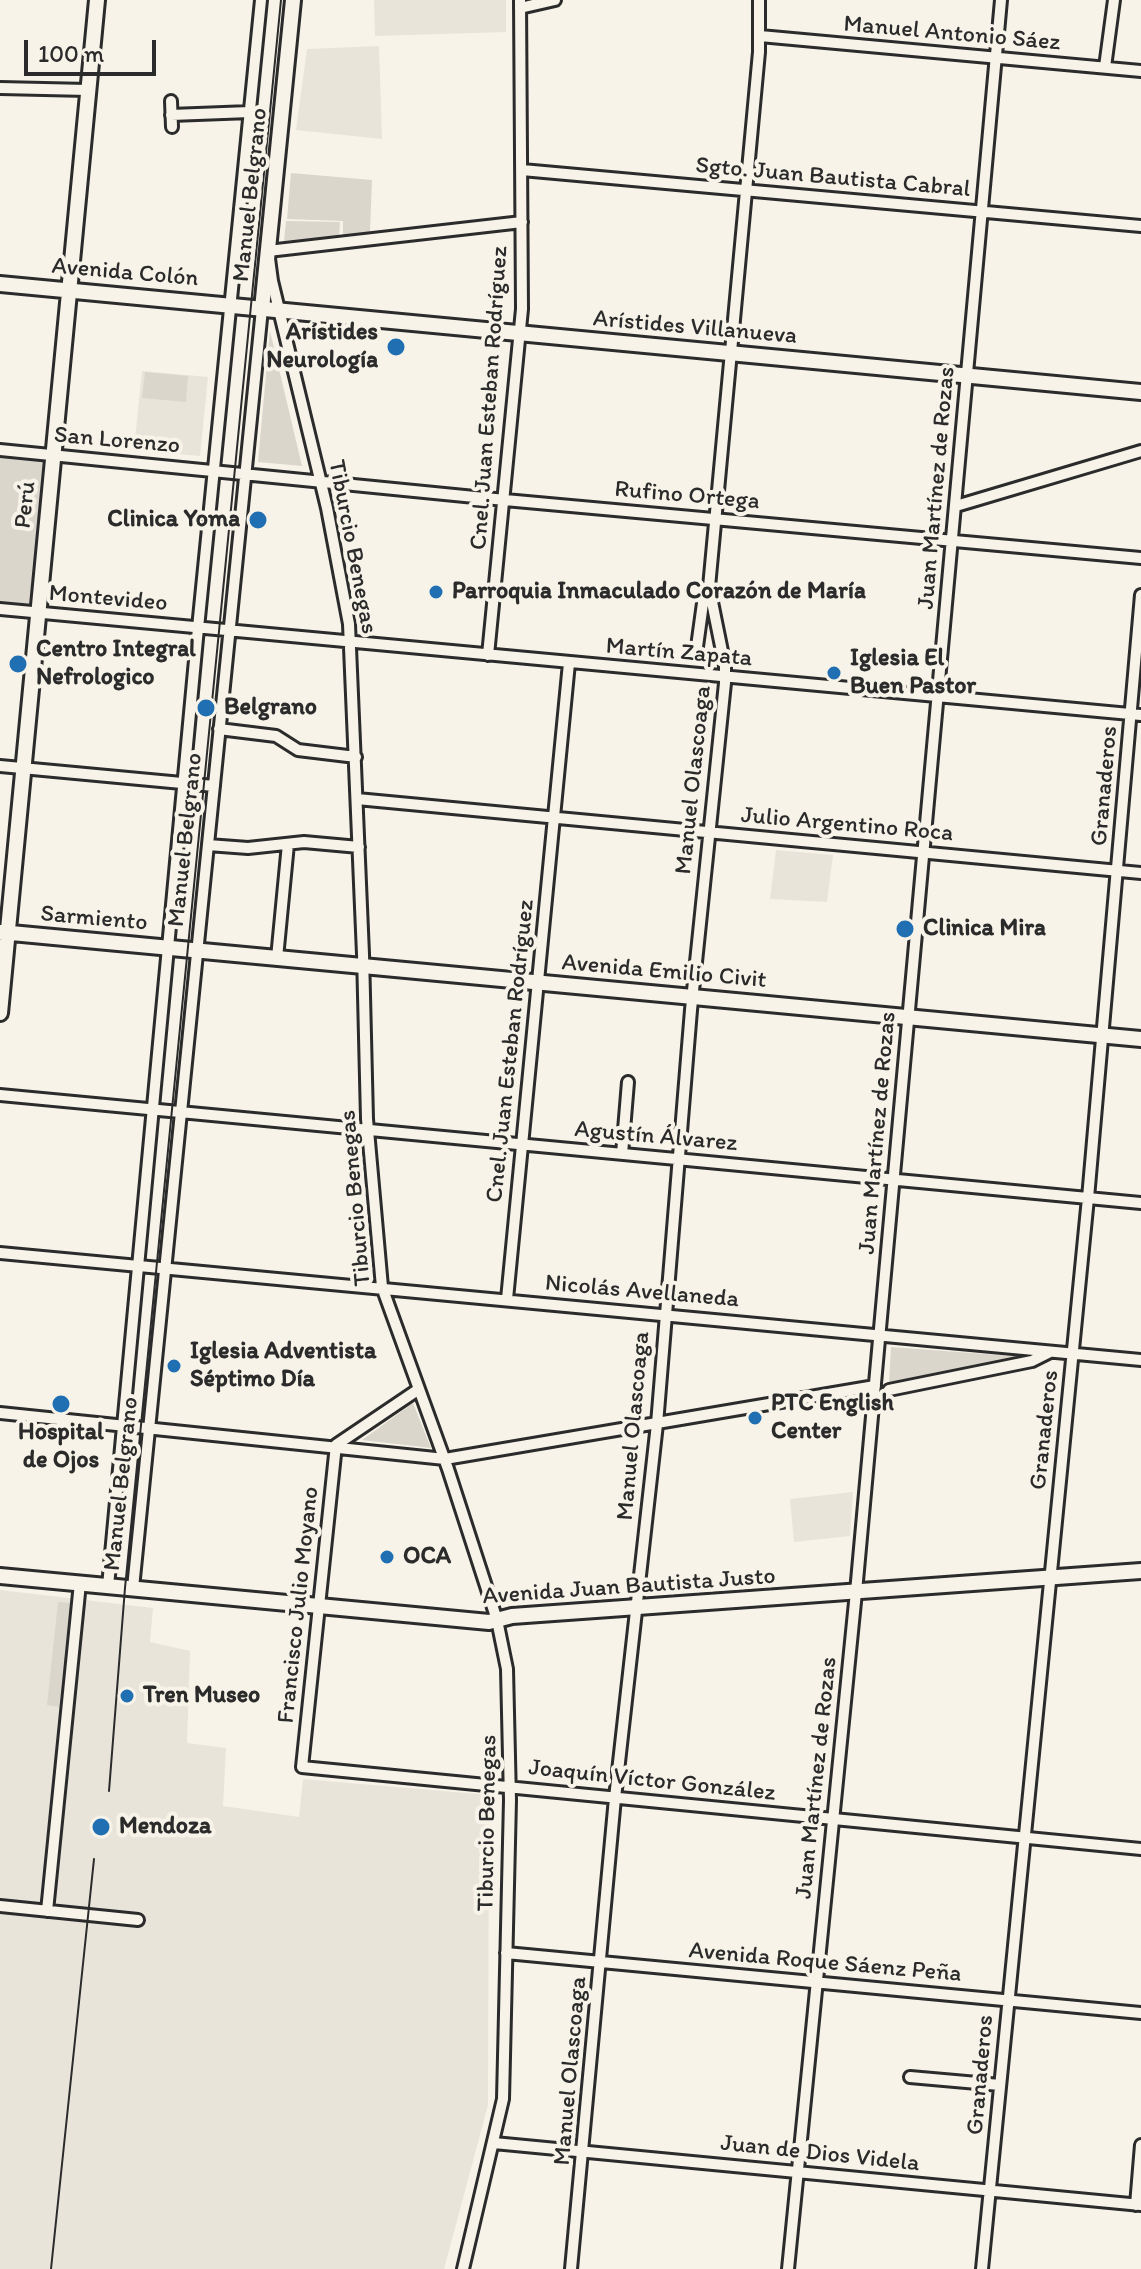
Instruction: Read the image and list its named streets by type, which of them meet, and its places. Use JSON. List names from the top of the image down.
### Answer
{
  "streets": {
    "main road": [
      "Manuel Belgrano",
      "Avenida Colón",
      "Arístides Villanueva",
      "Perú",
      "Sarmiento",
      "Avenida Emilio Civit",
      "Avenida Juan Bautista Justo"
    ],
    "street": [
      "Manuel Antonio Sáez",
      "Sgto. Juan Bautista Cabral",
      "Cnel. Juan Esteban Rodríguez",
      "San Lorenzo",
      "Juan Martínez de Rozas",
      "Rufino Ortega",
      "Tiburcio Benegas",
      "Montevideo",
      "Martín Zapata",
      "Manuel Olascoaga",
      "Granaderos",
      "Julio Argentino Roca",
      "Agustín Álvarez",
      "Nicolás Avellaneda",
      "Francisco Julio Moyano",
      "Joaquín Víctor González",
      "Avenida Roque Sáenz Peña",
      "Juan de Dios Videla"
    ]
  },
  "crossings": [
    ["Manuel Antonio Sáez", "Juan Martínez de Rozas"],
    ["Manuel Antonio Sáez", "Manuel Olascoaga"],
    ["Sgto. Juan Bautista Cabral", "Cnel. Juan Esteban Rodríguez"],
    ["Sgto. Juan Bautista Cabral", "Juan Martínez de Rozas"],
    ["Sgto. Juan Bautista Cabral", "Manuel Olascoaga"],
    ["Manuel Belgrano", "Avenida Colón"],
    ["Manuel Belgrano", "Arístides Villanueva"],
    ["Manuel Belgrano", "San Lorenzo"],
    ["Manuel Belgrano", "Rufino Ortega"],
    ["Manuel Belgrano", "Tiburcio Benegas"],
    ["Manuel Belgrano", "Montevideo"],
    ["Manuel Belgrano", "Martín Zapata"],
    ["Manuel Belgrano", "Sarmiento"],
    ["Manuel Belgrano", "Avenida Emilio Civit"],
    ["Manuel Belgrano", "Agustín Álvarez"],
    ["Manuel Belgrano", "Nicolás Avellaneda"],
    ["Manuel Belgrano", "Avenida Juan Bautista Justo"],
    ["Avenida Colón", "Arístides Villanueva"],
    ["Avenida Colón", "Perú"],
    ["Arístides Villanueva", "Cnel. Juan Esteban Rodríguez"],
    ["Arístides Villanueva", "Juan Martínez de Rozas"],
    ["Arístides Villanueva", "Tiburcio Benegas"],
    ["Arístides Villanueva", "Manuel Olascoaga"],
    ["Cnel. Juan Esteban Rodríguez", "Rufino Ortega"],
    ["Cnel. Juan Esteban Rodríguez", "Martín Zapata"],
    ["Cnel. Juan Esteban Rodríguez", "Julio Argentino Roca"],
    ["Cnel. Juan Esteban Rodríguez", "Avenida Emilio Civit"],
    ["Cnel. Juan Esteban Rodríguez", "Agustín Álvarez"],
    ["Cnel. Juan Esteban Rodríguez", "Nicolás Avellaneda"],
    ["San Lorenzo", "Rufino Ortega"],
    ["San Lorenzo", "Perú"],
    ["Juan Martínez de Rozas", "Rufino Ortega"],
    ["Juan Martínez de Rozas", "Martín Zapata"],
    ["Juan Martínez de Rozas", "Julio Argentino Roca"],
    ["Juan Martínez de Rozas", "Avenida Emilio Civit"],
    ["Juan Martínez de Rozas", "Agustín Álvarez"],
    ["Juan Martínez de Rozas", "Nicolás Avellaneda"],
    ["Juan Martínez de Rozas", "Avenida Juan Bautista Justo"],
    ["Juan Martínez de Rozas", "Joaquín Víctor González"],
    ["Juan Martínez de Rozas", "Avenida Roque Sáenz Peña"],
    ["Juan Martínez de Rozas", "Juan de Dios Videla"],
    ["Rufino Ortega", "Tiburcio Benegas"],
    ["Rufino Ortega", "Manuel Olascoaga"],
    ["Perú", "Montevideo"],
    ["Perú", "Sarmiento"],
    ["Tiburcio Benegas", "Martín Zapata"],
    ["Tiburcio Benegas", "Julio Argentino Roca"],
    ["Tiburcio Benegas", "Avenida Emilio Civit"],
    ["Tiburcio Benegas", "Agustín Álvarez"],
    ["Tiburcio Benegas", "Nicolás Avellaneda"],
    ["Tiburcio Benegas", "Avenida Juan Bautista Justo"],
    ["Tiburcio Benegas", "Joaquín Víctor González"],
    ["Tiburcio Benegas", "Avenida Roque Sáenz Peña"],
    ["Tiburcio Benegas", "Juan de Dios Videla"],
    ["Montevideo", "Martín Zapata"],
    ["Martín Zapata", "Manuel Olascoaga"],
    ["Martín Zapata", "Granaderos"],
    ["Manuel Olascoaga", "Julio Argentino Roca"],
    ["Manuel Olascoaga", "Avenida Emilio Civit"],
    ["Manuel Olascoaga", "Agustín Álvarez"],
    ["Manuel Olascoaga", "Nicolás Avellaneda"],
    ["Manuel Olascoaga", "Avenida Juan Bautista Justo"],
    ["Manuel Olascoaga", "Joaquín Víctor González"],
    ["Manuel Olascoaga", "Avenida Roque Sáenz Peña"],
    ["Manuel Olascoaga", "Juan de Dios Videla"],
    ["Granaderos", "Julio Argentino Roca"],
    ["Granaderos", "Avenida Emilio Civit"],
    ["Granaderos", "Agustín Álvarez"],
    ["Granaderos", "Nicolás Avellaneda"],
    ["Granaderos", "Avenida Juan Bautista Justo"],
    ["Granaderos", "Joaquín Víctor González"],
    ["Granaderos", "Avenida Roque Sáenz Peña"],
    ["Granaderos", "Juan de Dios Videla"],
    ["Sarmiento", "Avenida Emilio Civit"],
    ["Avenida Juan Bautista Justo", "Francisco Julio Moyano"],
    ["Francisco Julio Moyano", "Joaquín Víctor González"]
  ],
  "places": [
    "Arístides Neurología",
    "Clinica Yoma",
    "Parroquia Inmaculado Corazón de María",
    "Centro Integral Nefrologico",
    "Iglesia El Buen Pastor",
    "Belgrano",
    "Clinica Mira",
    "Iglesia Adventista Séptimo Día",
    "Hospital de Ojos",
    "PTC English Center",
    "OCA",
    "Tren Museo",
    "Mendoza"
  ],
  "scale_bar": "100 m"
}
